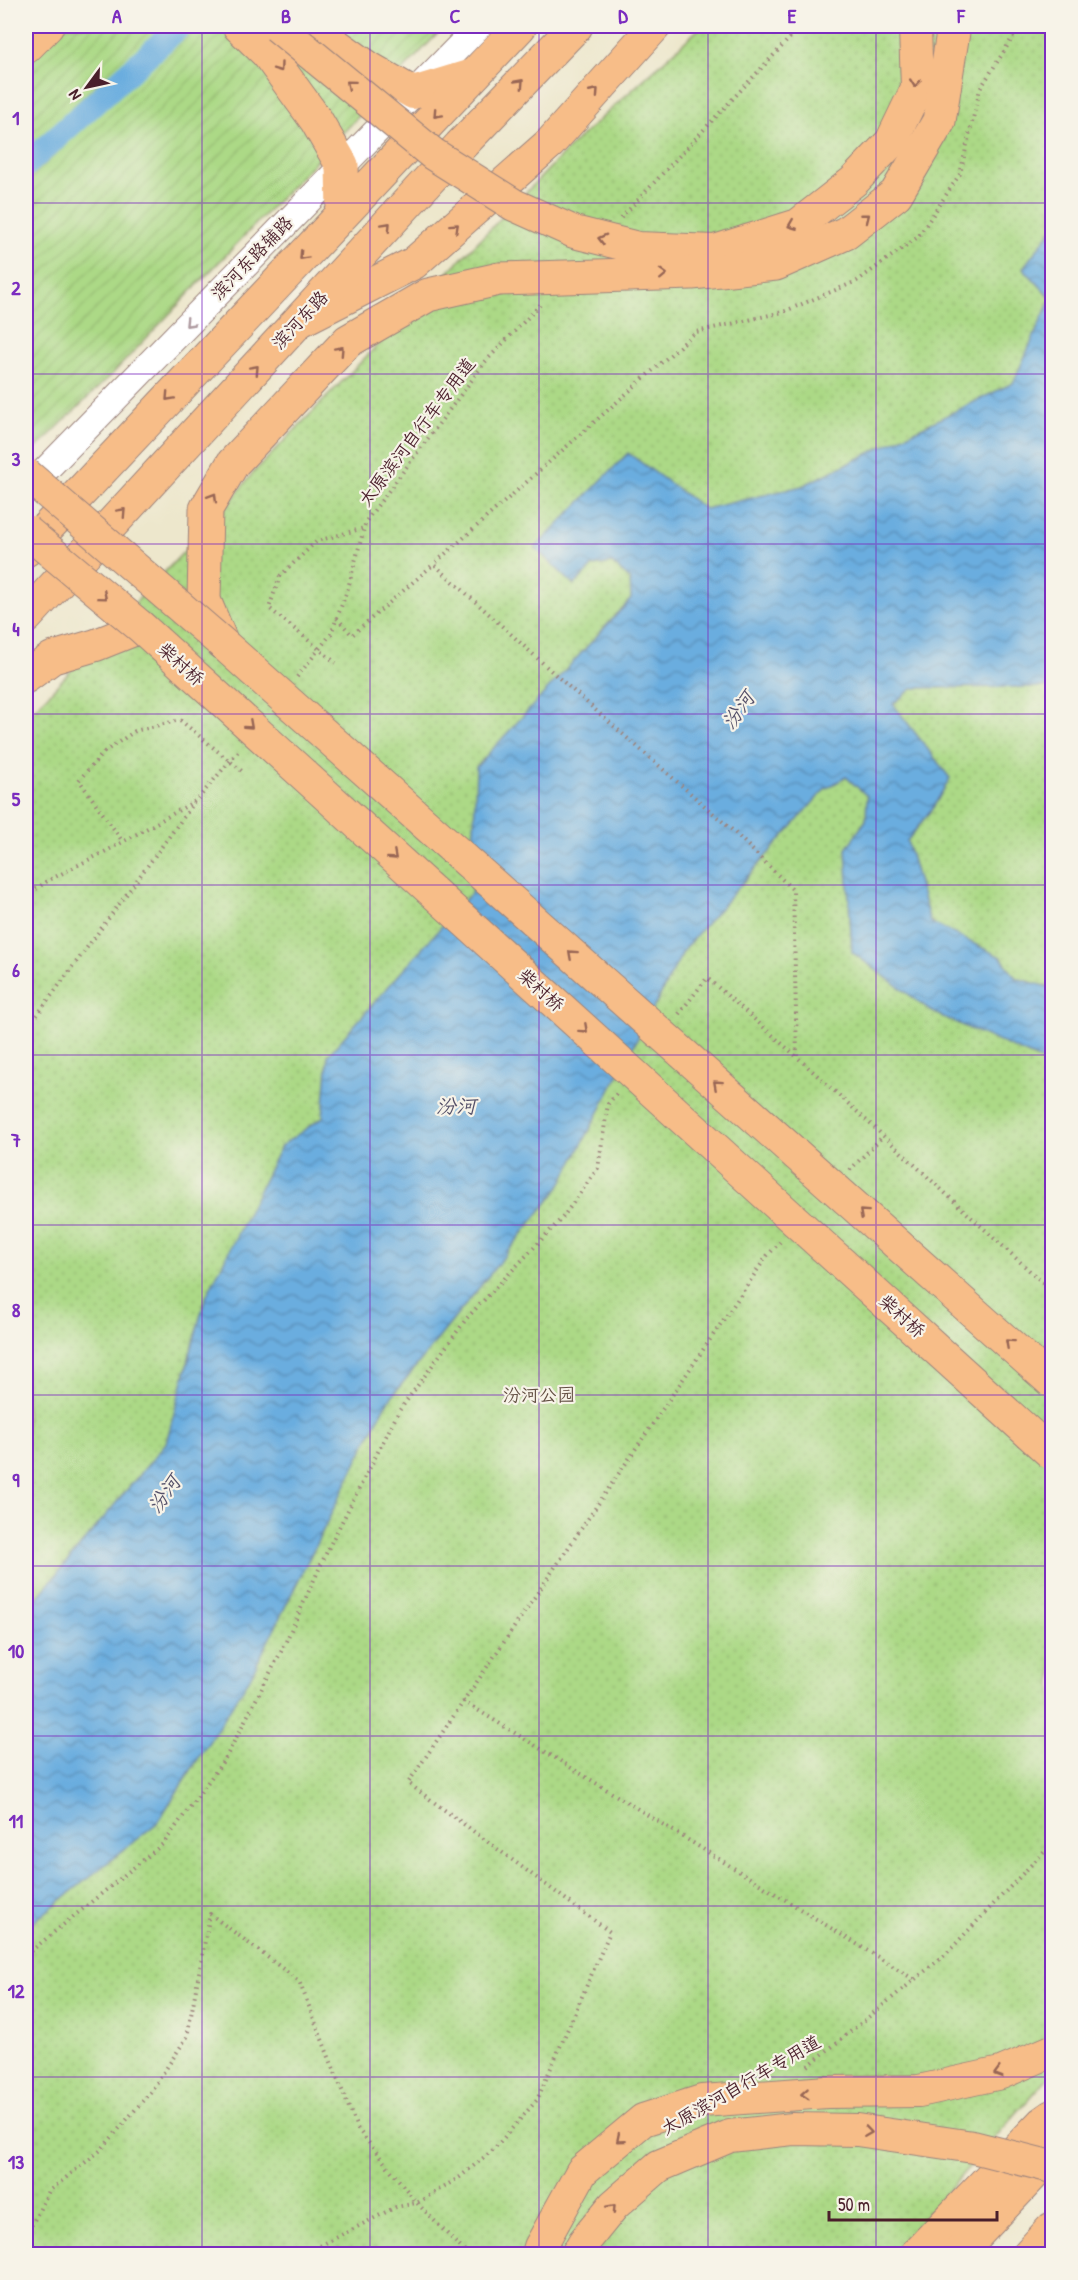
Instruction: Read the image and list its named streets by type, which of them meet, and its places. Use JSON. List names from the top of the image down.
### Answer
{
  "streets": {
    "highway": ["滨河东路"],
    "main road": ["柴村桥"],
    "street": ["滨河东路辅路"],
    "path": ["太原滨河自行车专用道"]
  },
  "one_way": ["滨河东路辅路"],
  "water": ["汾河"],
  "parks": ["汾河公园"],
  "scale_bar": "50 m",
  "north": "bottom left",
  "grid": {
    "columns": [
      "A",
      "B",
      "C",
      "D",
      "E",
      "F"
    ],
    "rows": [
      "1",
      "2",
      "3",
      "4",
      "5",
      "6",
      "7",
      "8",
      "9",
      "10",
      "11",
      "12",
      "13"
    ]
  }
}
